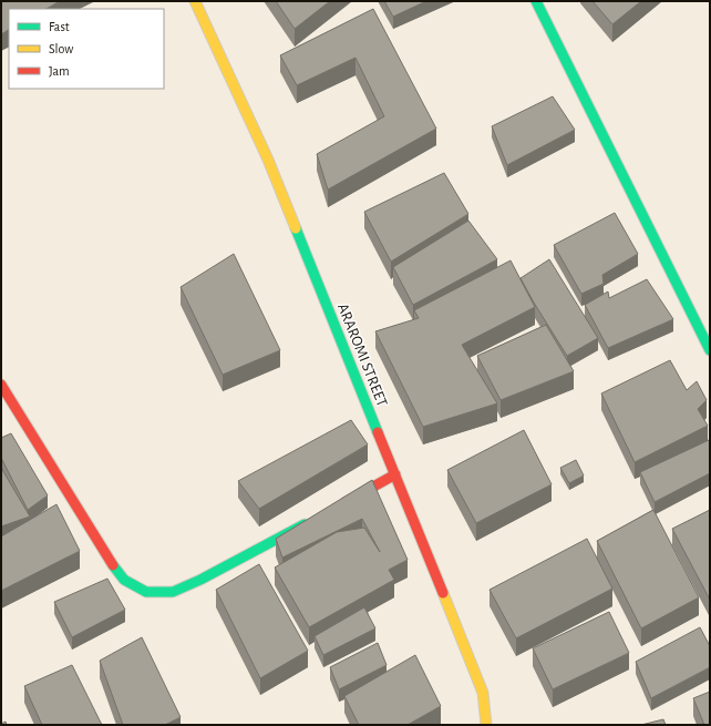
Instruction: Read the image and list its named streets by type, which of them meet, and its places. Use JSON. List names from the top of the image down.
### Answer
{
  "streets": {
    "street": ["ARAROMI STREET"]
  },
  "legend": ["Fast", "Slow", "Jam"]
}
